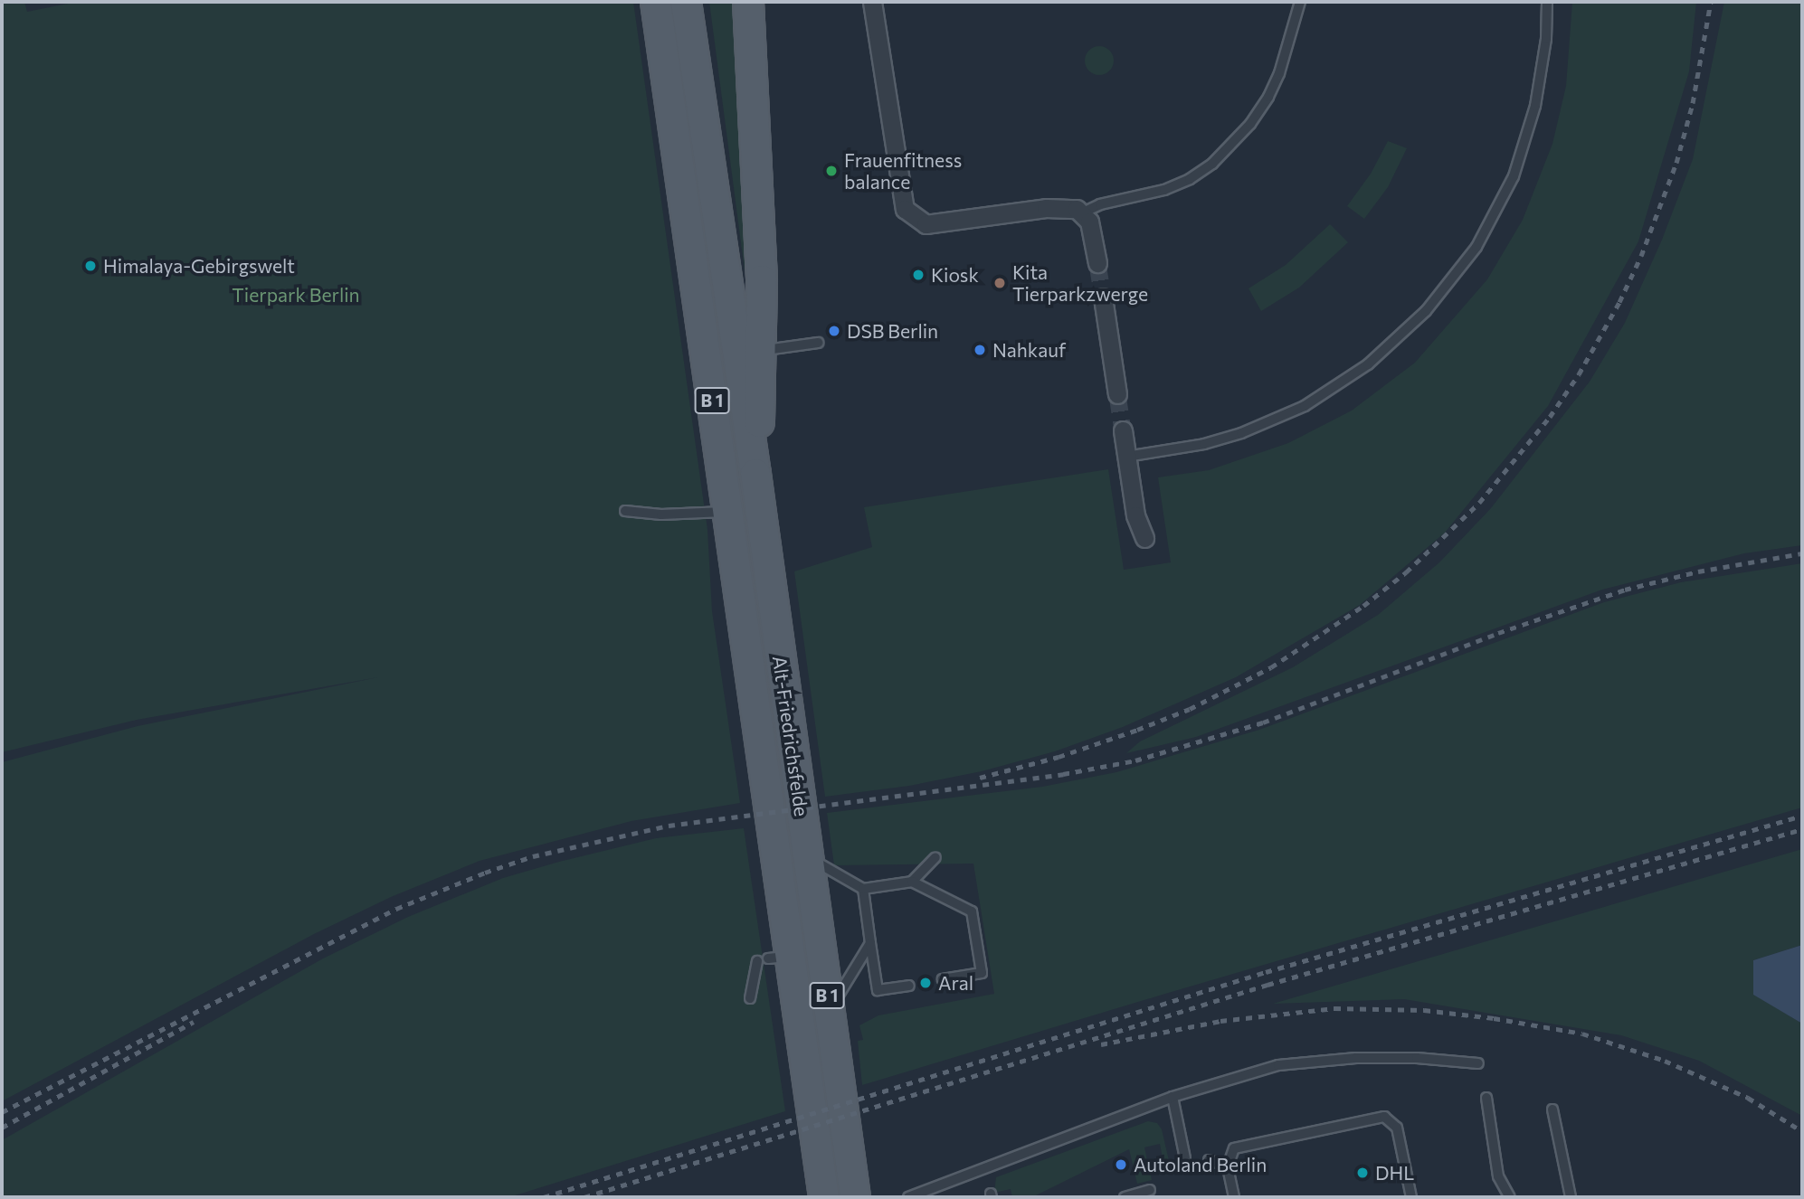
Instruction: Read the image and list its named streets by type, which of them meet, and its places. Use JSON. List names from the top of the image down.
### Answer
{
  "streets": {
    "main road": ["B 1", "Alt-Friedrichsfelde"]
  },
  "crossings": [
    ["B 1", "Alt-Friedrichsfelde"]
  ],
  "parks": ["Tierpark Berlin"],
  "places": [
    "Frauenfitness balance",
    "Himalaya-Gebirgswelt",
    "Kiosk",
    "Kita Tierparkzwerge",
    "DSB Berlin",
    "Nahkauf",
    "Aral",
    "Autoland Berlin",
    "DHL"
  ]
}
